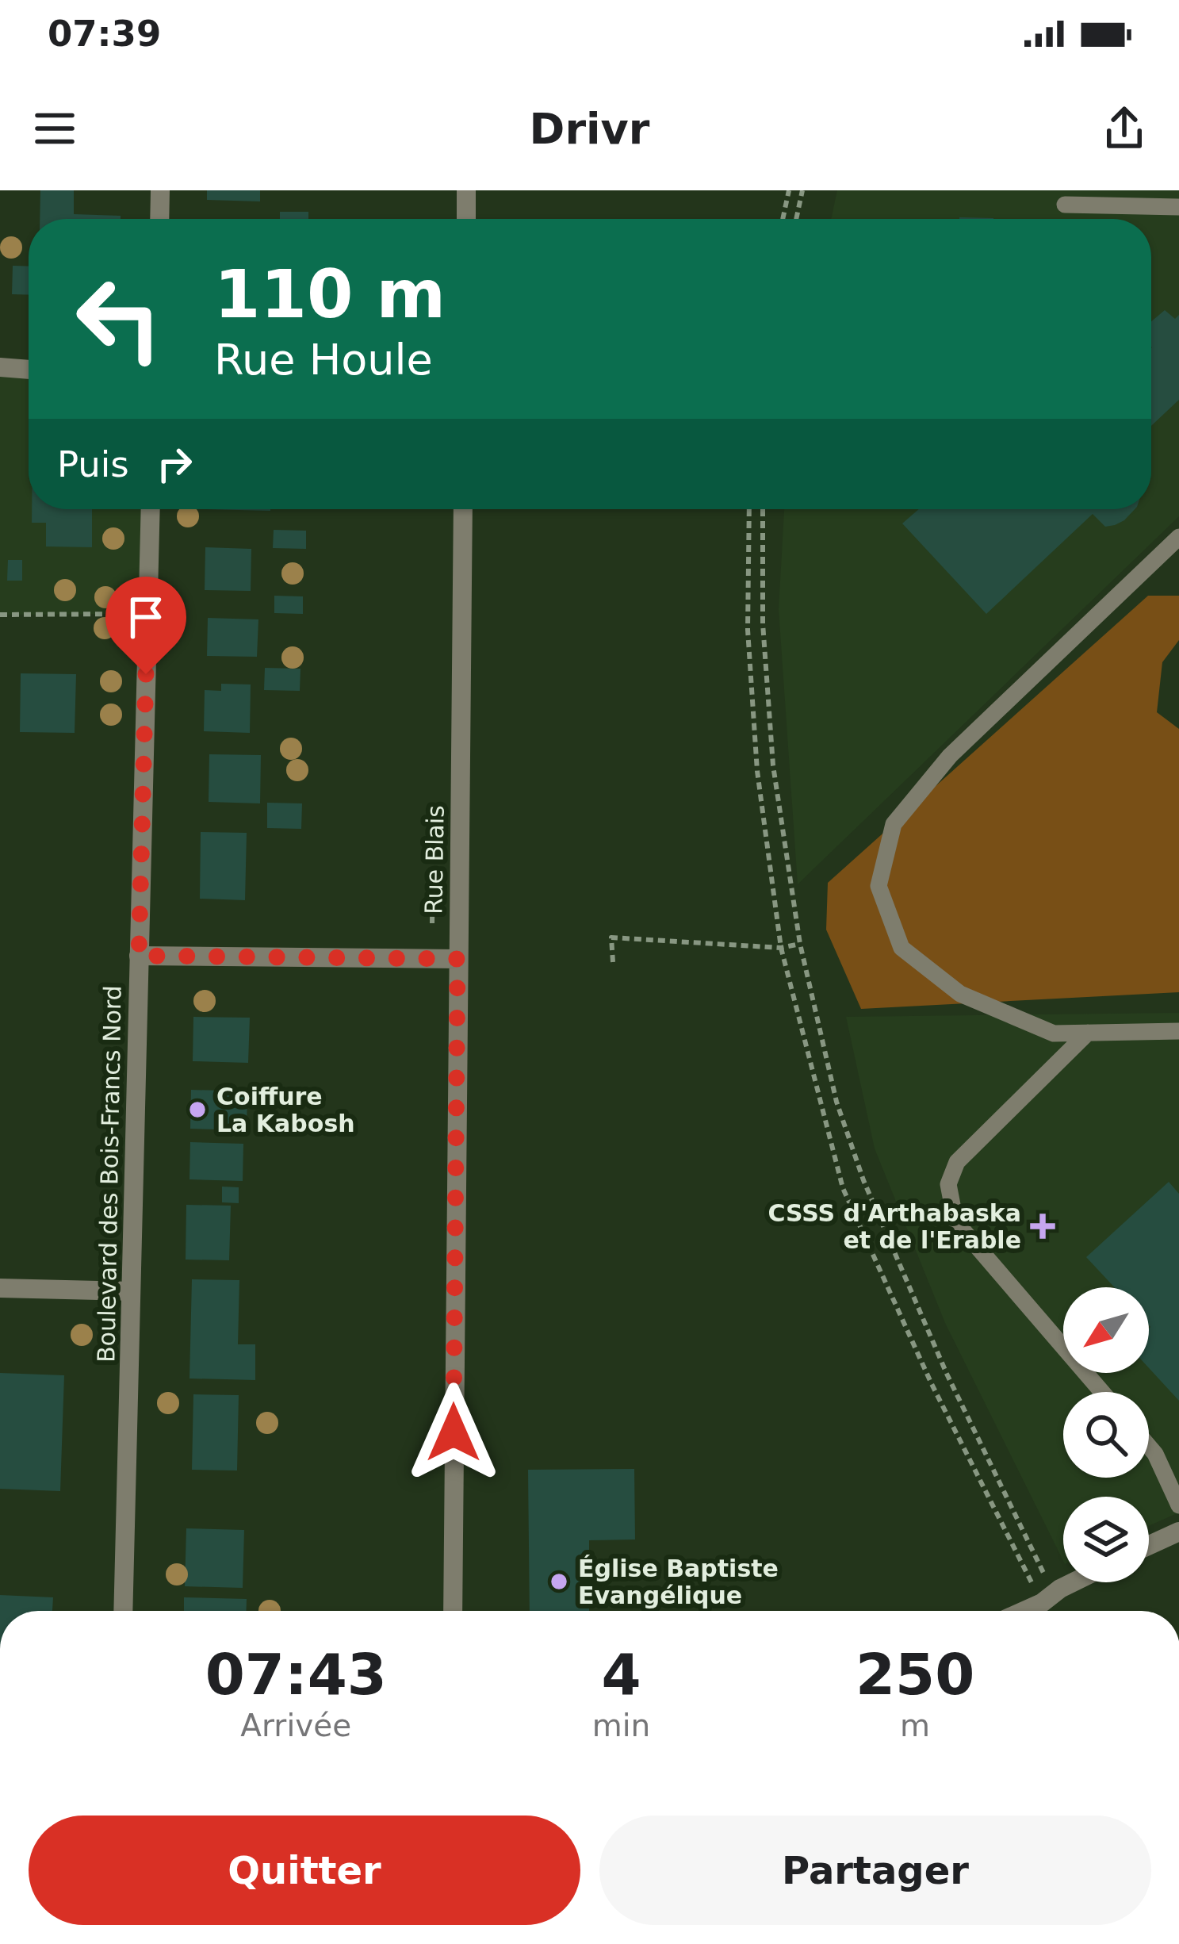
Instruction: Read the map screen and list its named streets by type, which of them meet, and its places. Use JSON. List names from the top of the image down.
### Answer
{
  "streets": {
    "street": ["Rue Blais", "Boulevard des Bois-Francs Nord"]
  },
  "places": {
    "other": ["Coiffure La Kabosh", "Église Baptiste Evangélique"],
    "health": ["CSSS d'Arthabaska et de l'Erable"]
  },
  "north": "bottom left",
  "page": {
    "status": "07:39",
    "header": "Drivr",
    "turn": ["110 m", "Rue Houle"],
    "then": "Puis",
    "eta": [
      "07:43",
      "Arrivée",
      "4",
      "min",
      "250",
      "m"
    ],
    "buttons": ["Quitter", "Partager"]
  }
}
